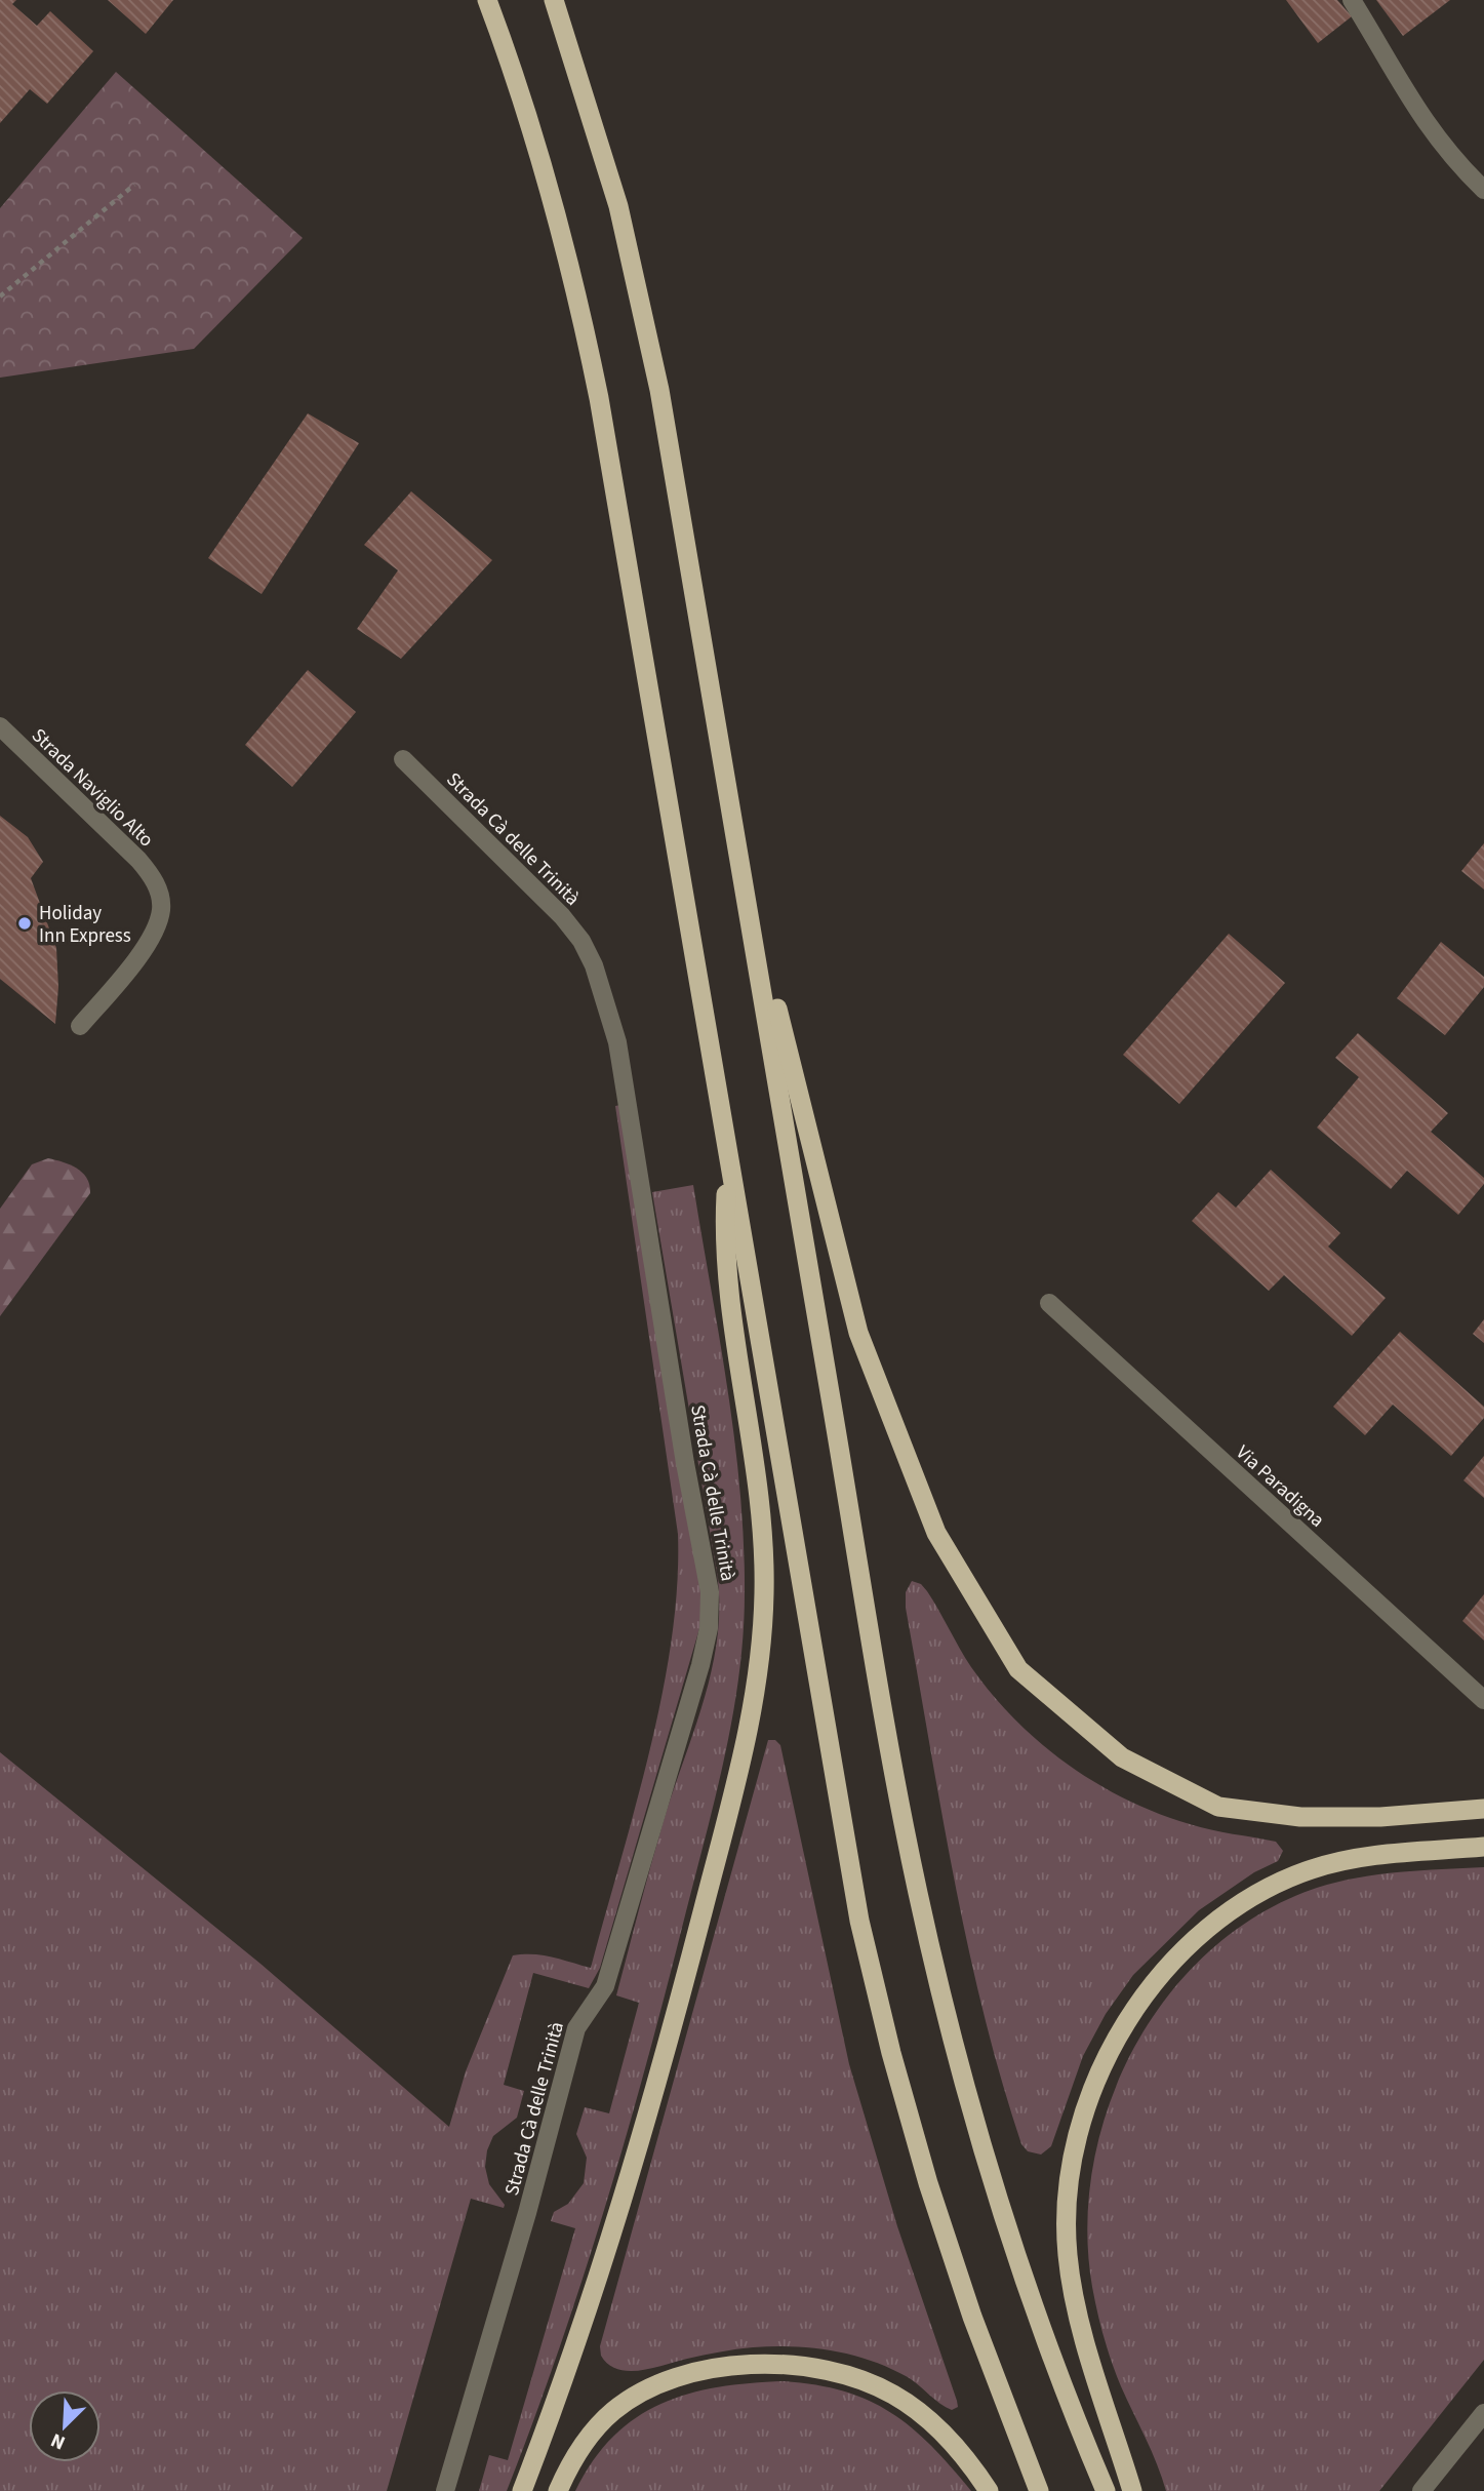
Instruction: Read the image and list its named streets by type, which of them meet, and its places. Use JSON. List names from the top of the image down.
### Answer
{
  "streets": {
    "street": ["Strada Naviglio Alto", "Strada Cà delle Trinità", "Via Paradigna"]
  },
  "places": ["Holiday Inn Express"],
  "north": "bottom left"
}
